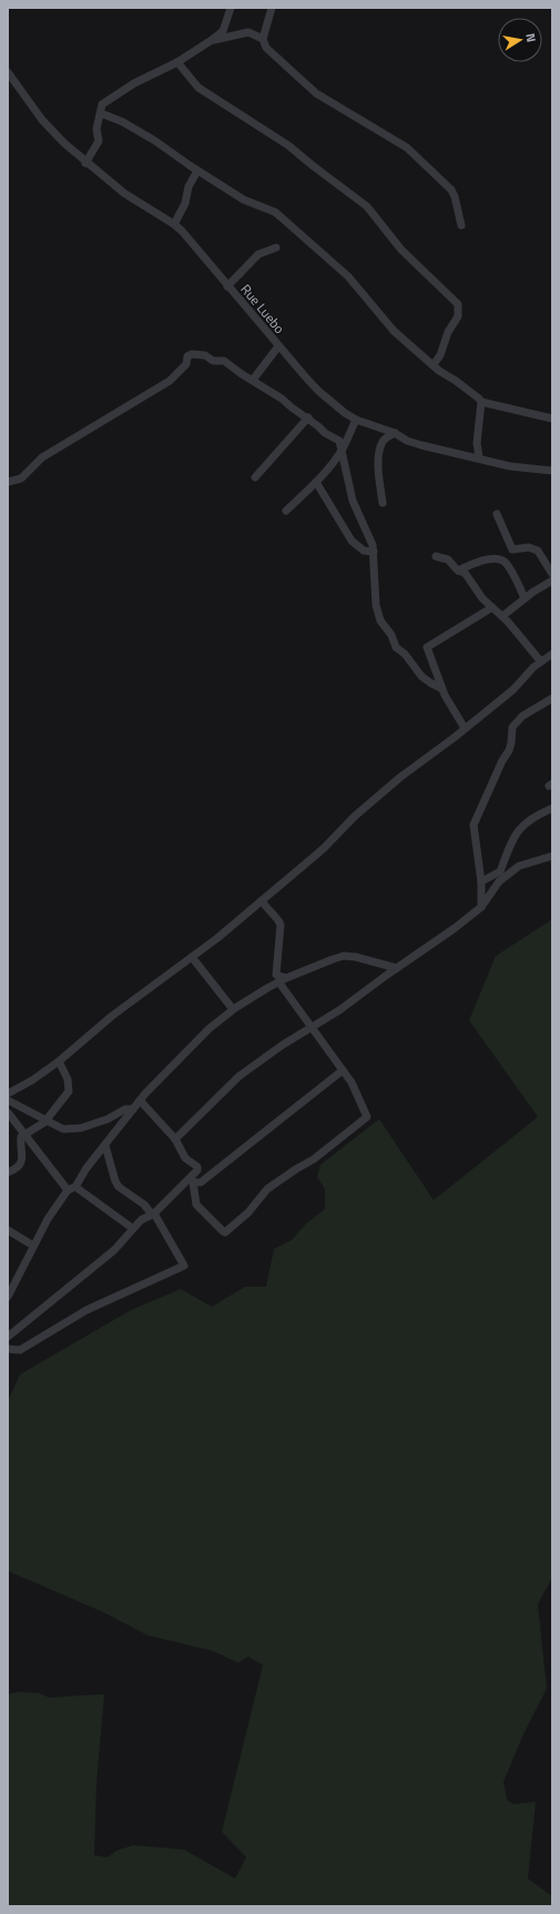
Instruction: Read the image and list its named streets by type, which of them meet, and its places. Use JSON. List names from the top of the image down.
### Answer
{
  "streets": {
    "street": ["Rue Luebo"]
  },
  "north": "right"
}
